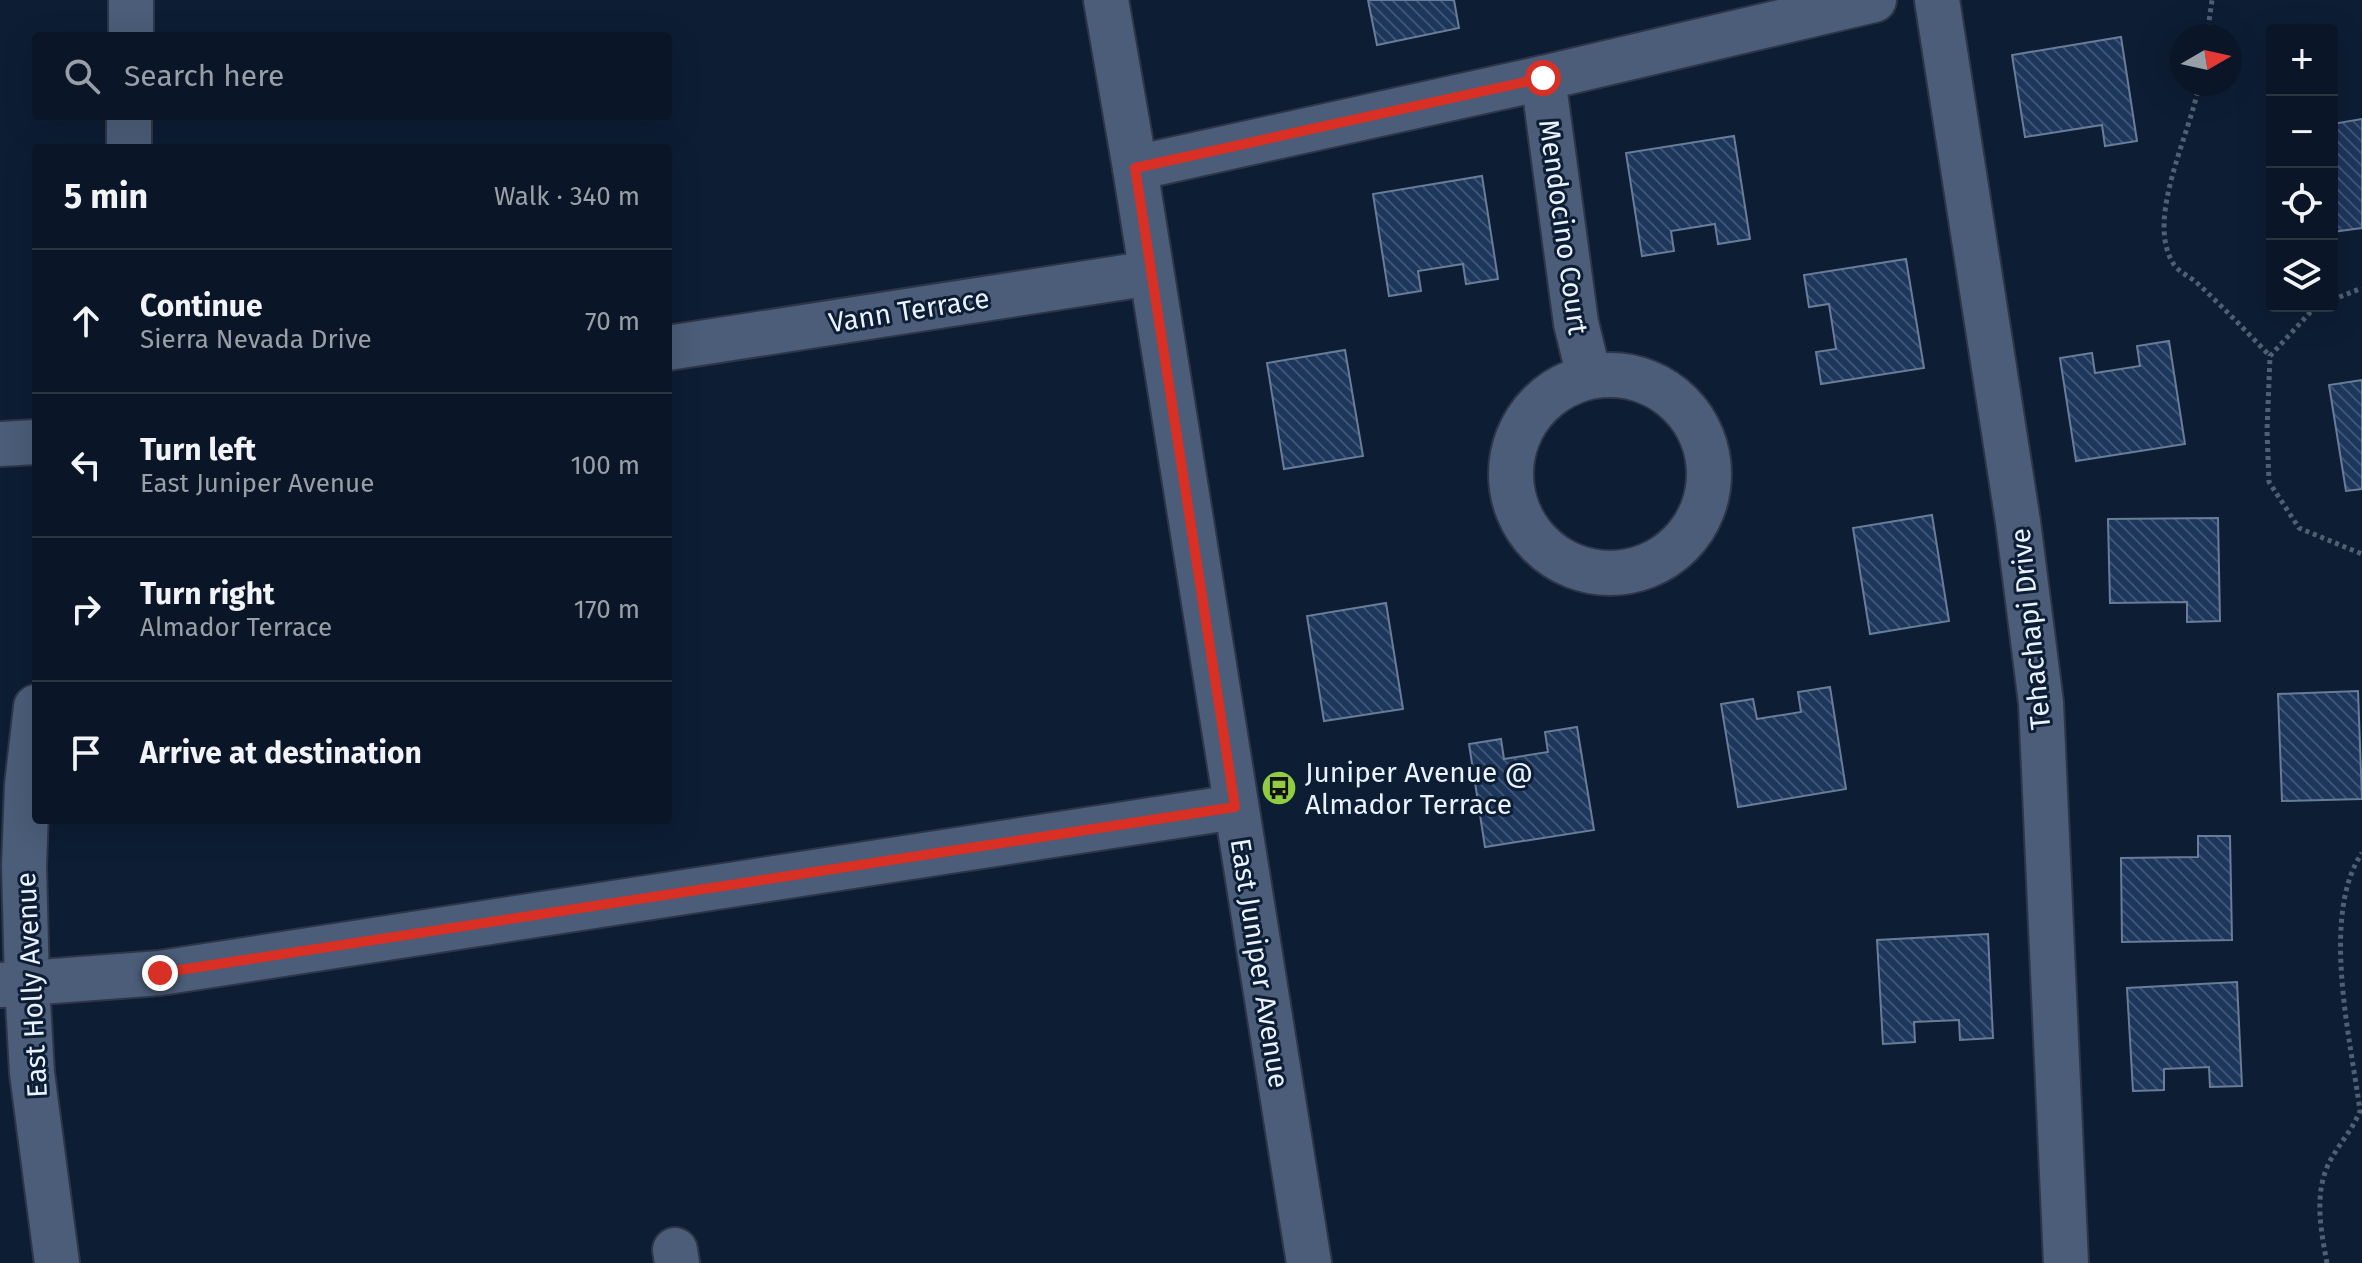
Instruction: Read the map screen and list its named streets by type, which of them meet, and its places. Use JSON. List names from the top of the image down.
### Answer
{
  "streets": {
    "street": [
      "Mendocino Court",
      "Vann Terrace",
      "Tehachapi Drive",
      "East Juniper Avenue",
      "East Holly Avenue"
    ]
  },
  "crossings": [
    ["Vann Terrace", "East Juniper Avenue"]
  ],
  "places": {
    "bus stop": ["Juniper Avenue @ Almador Terrace"]
  },
  "north": "right",
  "page": {
    "map_buttons": ["+", "−"],
    "search": "Search here",
    "heading": ["5 min", "Walk · 340 m"],
    "list": [
      ["Continue", "Sierra Nevada Drive", "70 m"],
      ["Turn left", "East Juniper Avenue", "100 m"],
      ["Turn right", "Almador Terrace", "170 m"],
      "Arrive at destination"
    ]
  }
}
